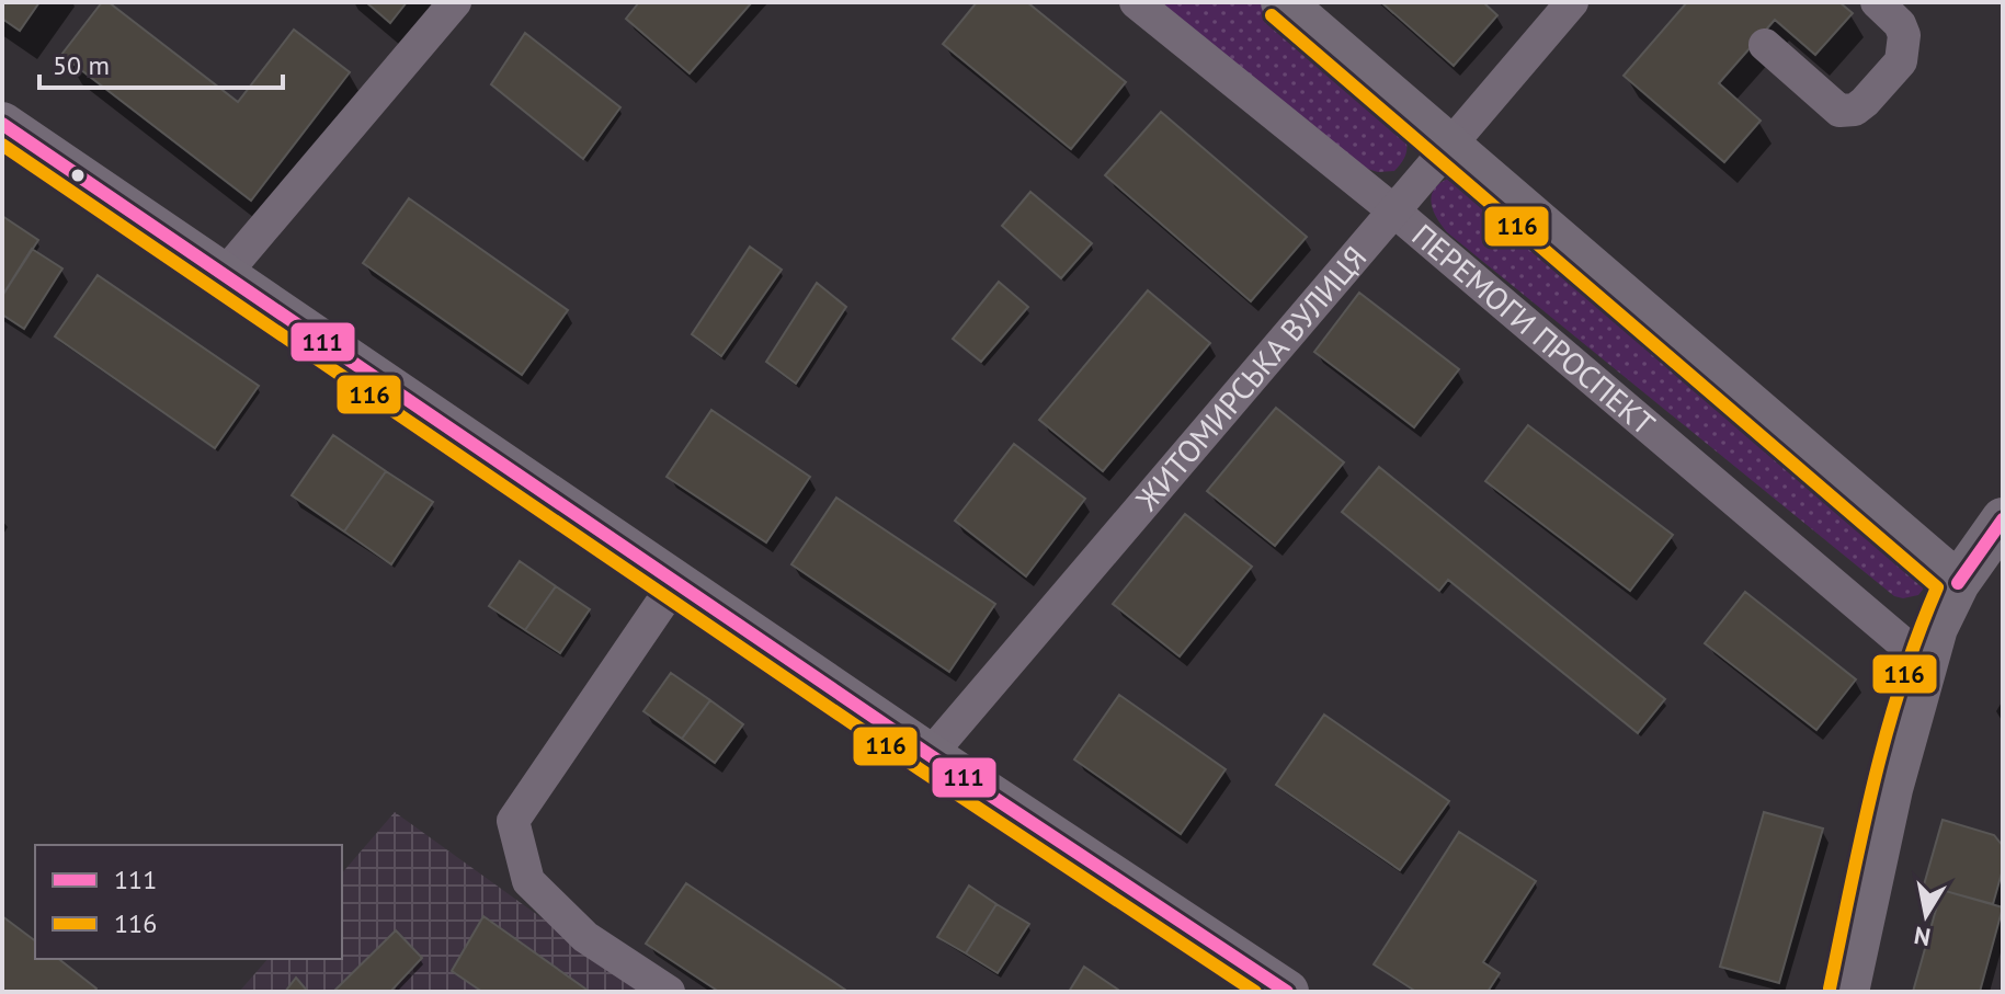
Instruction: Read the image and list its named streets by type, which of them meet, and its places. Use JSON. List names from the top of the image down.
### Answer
{
  "streets": {
    "street": ["ПЕРЕМОГИ ПРОСПЕКТ", "ЖИТОМИРСЬКА ВУЛИЦЯ"]
  },
  "crossings": [
    ["ПЕРЕМОГИ ПРОСПЕКТ", "ЖИТОМИРСЬКА ВУЛИЦЯ"]
  ],
  "lines": ["transit line 116", "transit line 111"],
  "legend": ["111", "116"],
  "scale_bar": "50 m",
  "north": "bottom"
}
